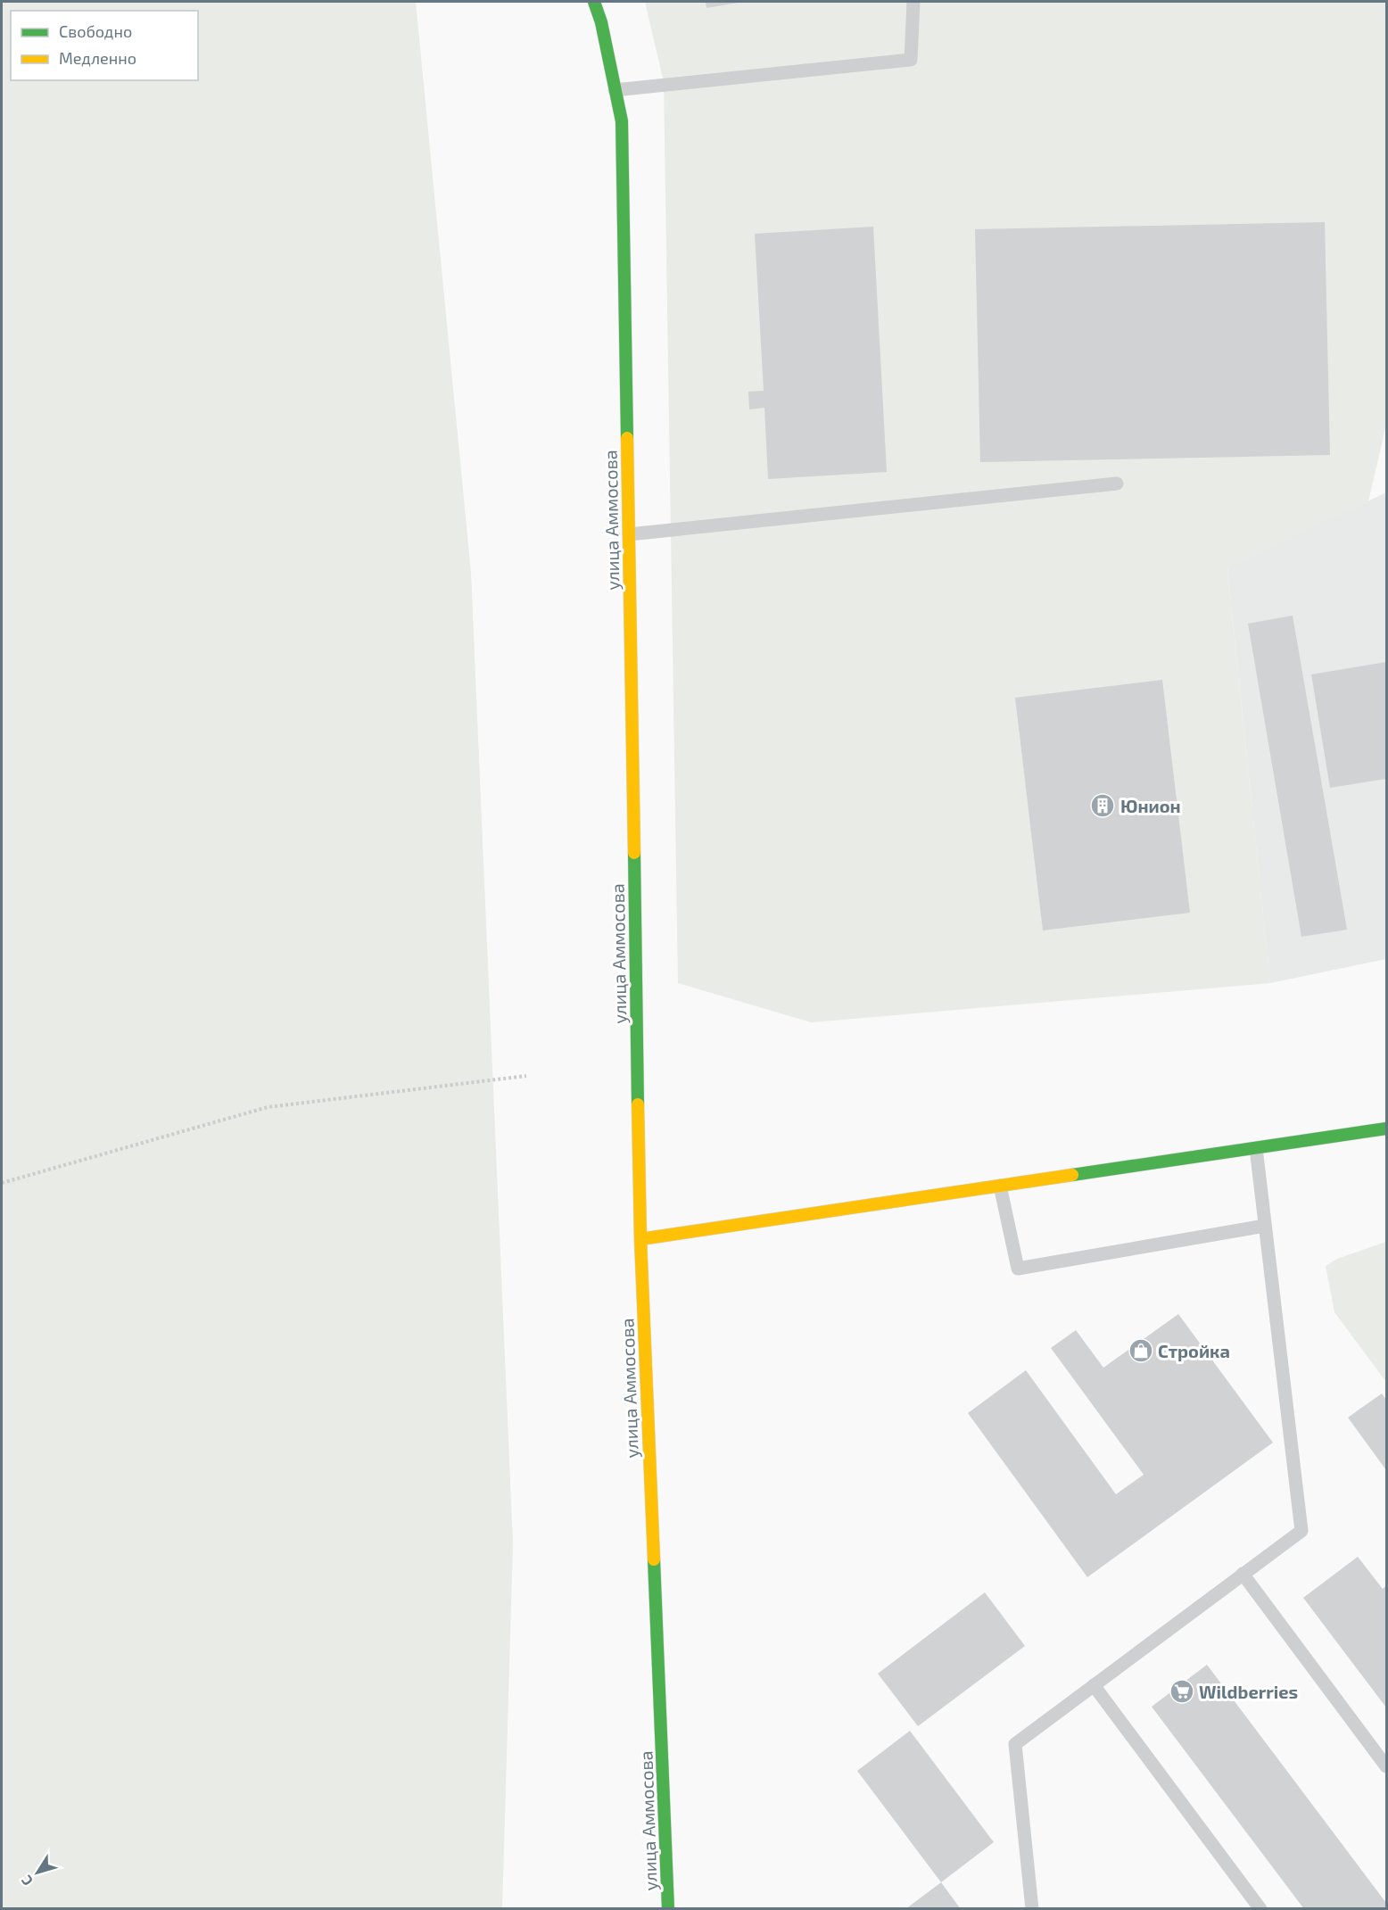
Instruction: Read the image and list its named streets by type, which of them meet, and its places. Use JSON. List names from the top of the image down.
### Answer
{
  "streets": {
    "street": ["улица Аммосова"]
  },
  "places": {
    "building": ["Юнион"],
    "shop": ["Стройка"],
    "supermarket": ["Wildberries"]
  },
  "legend": ["Свободно", "Медленно"],
  "north": "bottom left"
}
